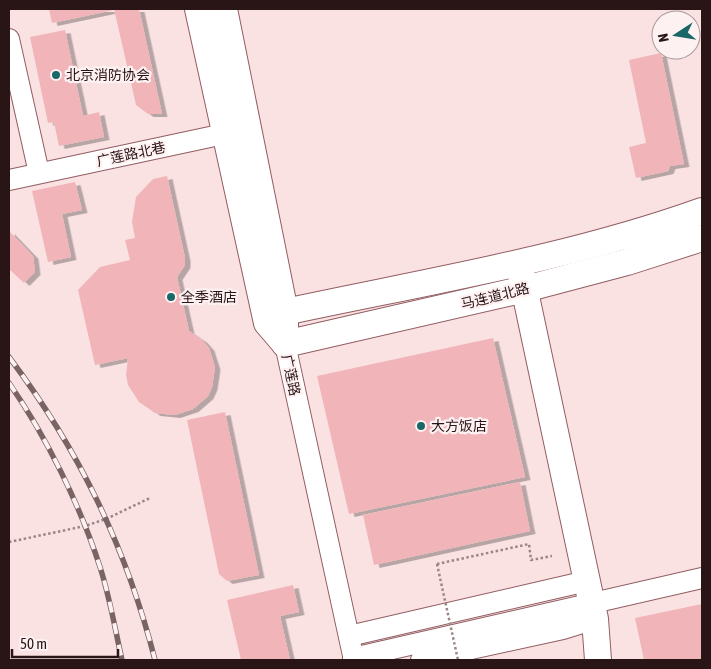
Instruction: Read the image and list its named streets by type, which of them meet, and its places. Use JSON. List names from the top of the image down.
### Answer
{
  "streets": {
    "main road": ["马连道北路", "广莲路"],
    "street": ["广莲路北巷"]
  },
  "crossings": [
    ["广莲路北巷", "广莲路"],
    ["马连道北路", "广莲路"]
  ],
  "places": ["北京消防协会", "全季酒店", "大方饭店"],
  "scale_bar": "50 m",
  "north": "left"
}
